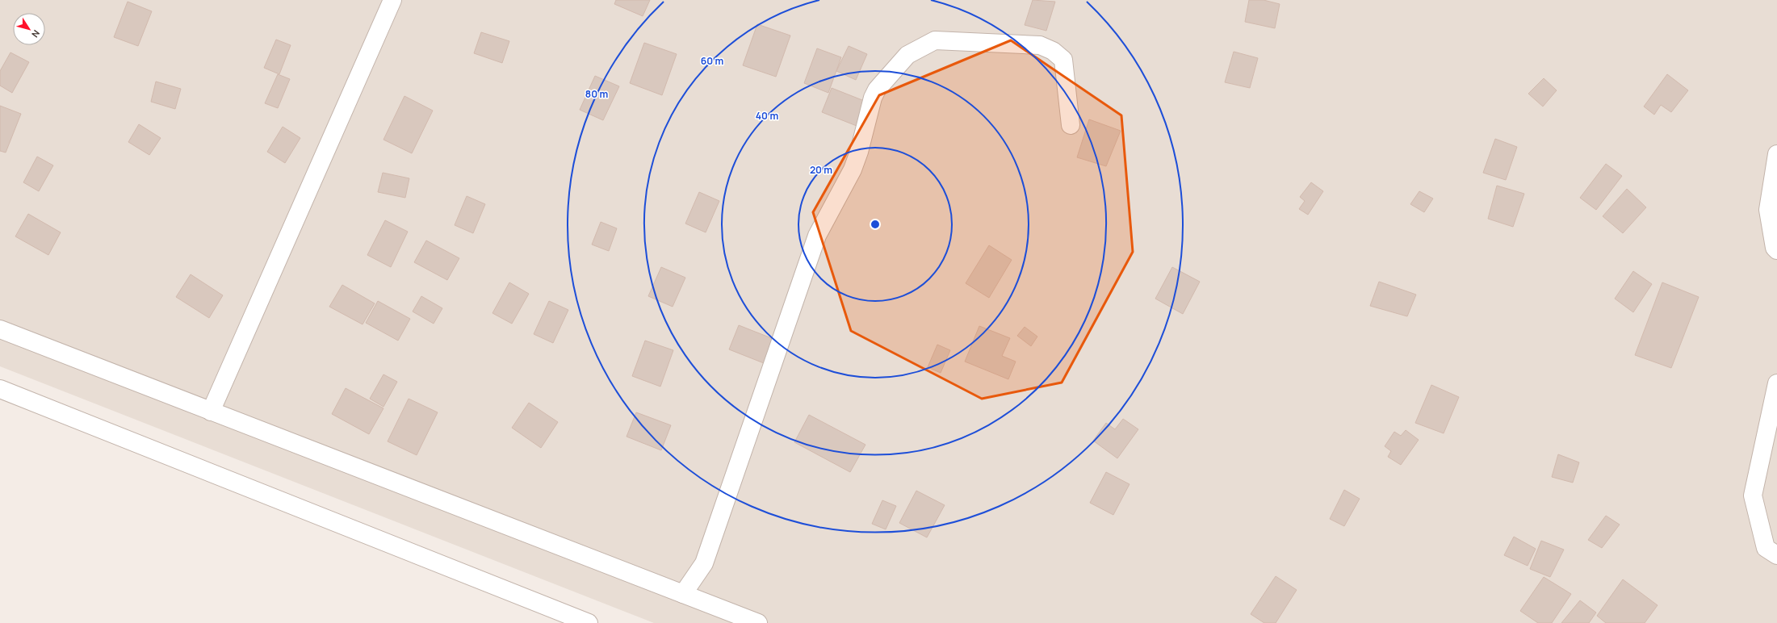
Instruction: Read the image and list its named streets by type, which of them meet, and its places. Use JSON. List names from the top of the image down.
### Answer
{
  "north": "bottom right",
  "rings": [
    "60 m",
    "80 m",
    "40 m",
    "20 m"
  ]
}
